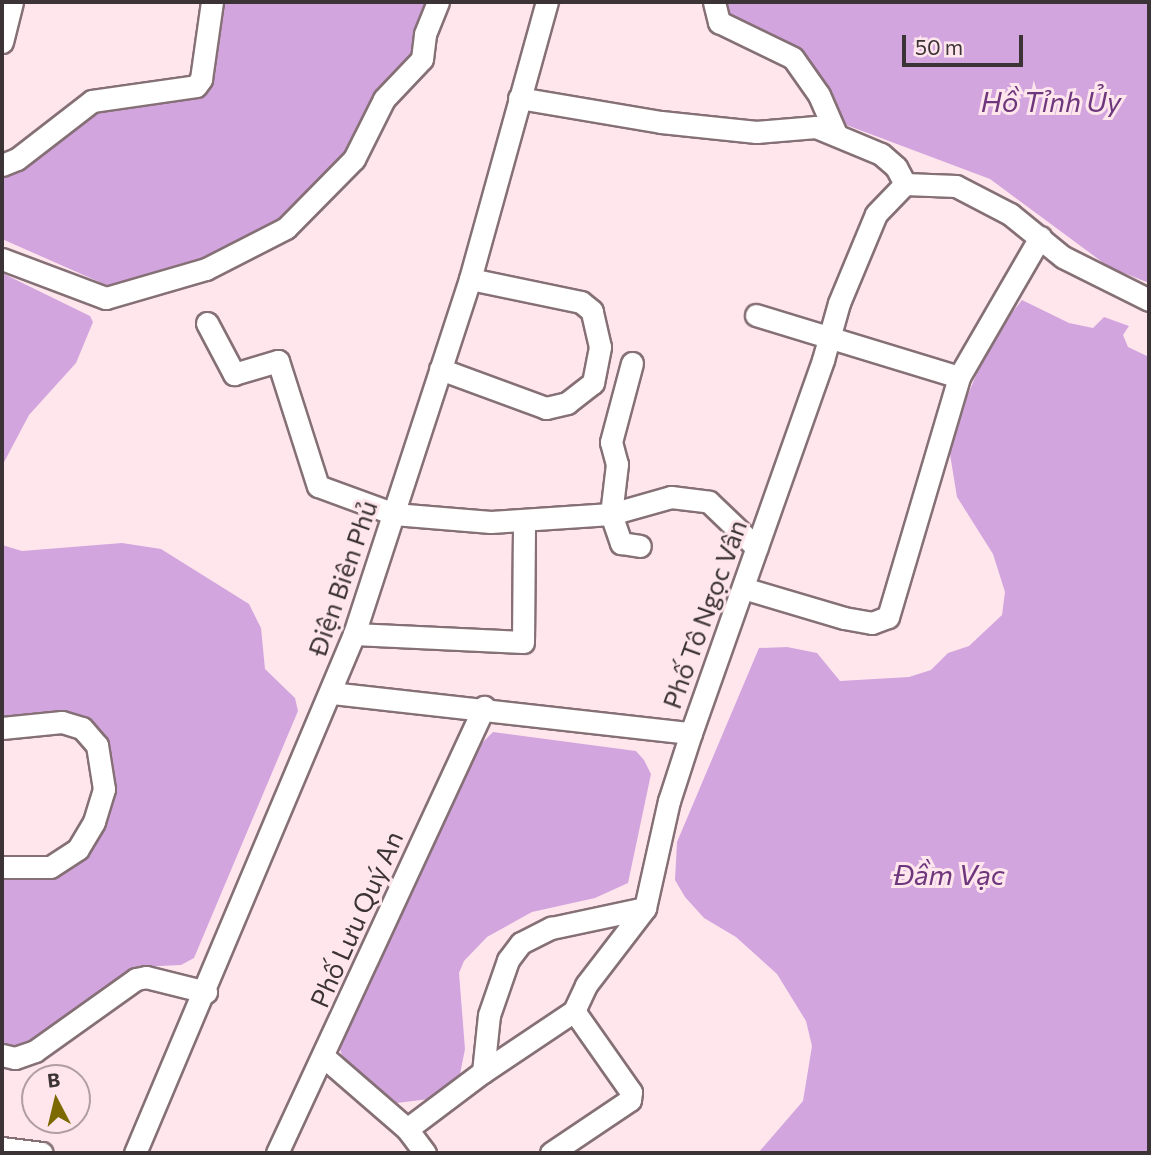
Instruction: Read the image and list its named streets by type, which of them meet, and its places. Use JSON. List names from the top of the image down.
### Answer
{
  "streets": {
    "street": ["Điện Biên Phủ", "Phố Tô Ngọc Vân", "Phố Lưu Quý An"]
  },
  "crossings": [
    ["Điện Biên Phủ", "Phố Tô Ngọc Vân"],
    ["Phố Tô Ngọc Vân", "Phố Lưu Quý An"]
  ],
  "water": ["Hồ Tỉnh Ủy", "Đầm Vạc"],
  "scale_bar": "50 m",
  "north": "top"
}
